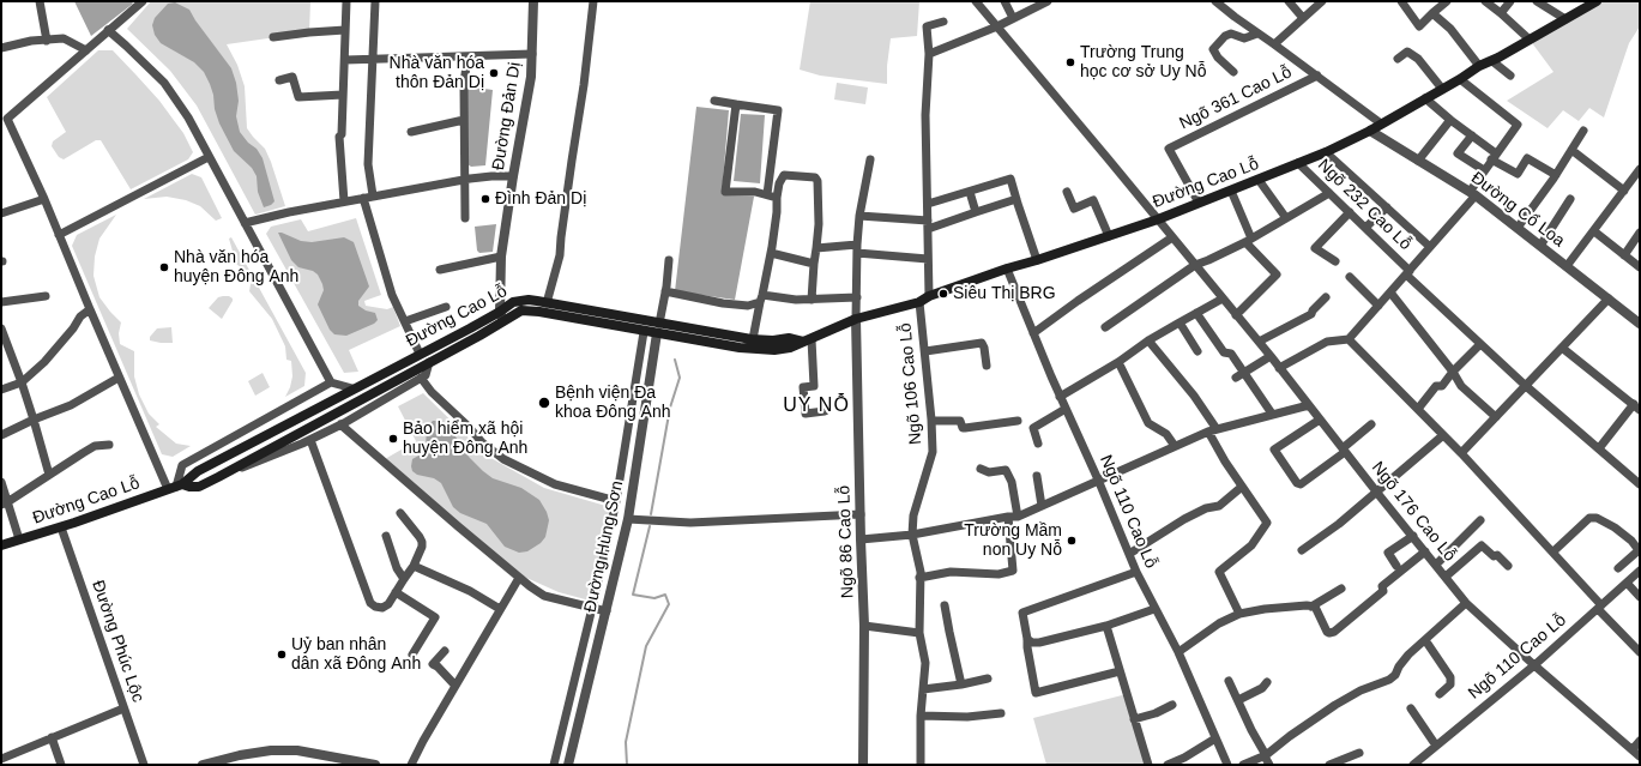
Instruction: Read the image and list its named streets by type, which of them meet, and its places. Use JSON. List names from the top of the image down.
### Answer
{
  "streets": {
    "main road": ["Đường Cao Lỗ"],
    "street": [
      "Ngõ 361 Cao Lỗ",
      "Đường Đản Dị",
      "Ngõ 232 Cao Lỗ",
      "Đường Cổ Loa",
      "Ngõ 106 Cao Lỗ",
      "Ngõ 110 Cao Lỗ",
      "Ngõ 176 Cao Lỗ",
      "Ngõ 86 Cao Lỗ",
      "Đường Hùng Sơn",
      "Đường Phúc Lộc"
    ]
  },
  "crossings": [
    ["Ngõ 361 Cao Lỗ", "Đường Cao Lỗ"],
    ["Đường Đản Dị", "Đường Cao Lỗ"],
    ["Đường Cao Lỗ", "Ngõ 232 Cao Lỗ"],
    ["Đường Cao Lỗ", "Đường Cổ Loa"],
    ["Đường Cao Lỗ", "Ngõ 106 Cao Lỗ"],
    ["Đường Cao Lỗ", "Ngõ 110 Cao Lỗ"],
    ["Đường Cao Lỗ", "Ngõ 176 Cao Lỗ"],
    ["Đường Cao Lỗ", "Ngõ 86 Cao Lỗ"],
    ["Đường Cao Lỗ", "Đường Hùng Sơn"],
    ["Đường Cao Lỗ", "Đường Phúc Lộc"],
    ["Ngõ 110 Cao Lỗ", "Ngõ 176 Cao Lỗ"]
  ],
  "districts": ["UY NỖ"],
  "places": [
    "Trường Trung học cơ sở Uy Nỗ",
    "Nhà văn hóa thôn Đản Dị",
    "Đình Đản Dị",
    "Nhà văn hóa huyện Đông Anh",
    "Siêu Thị BRG",
    "Bệnh viện Đa khoa Đông Anh",
    "Bảo hiểm xã hội huyện Đông Anh",
    "Trường Mầm non Uy Nỗ",
    "Uỷ ban nhân dân xã Đông Anh"
  ]
}
